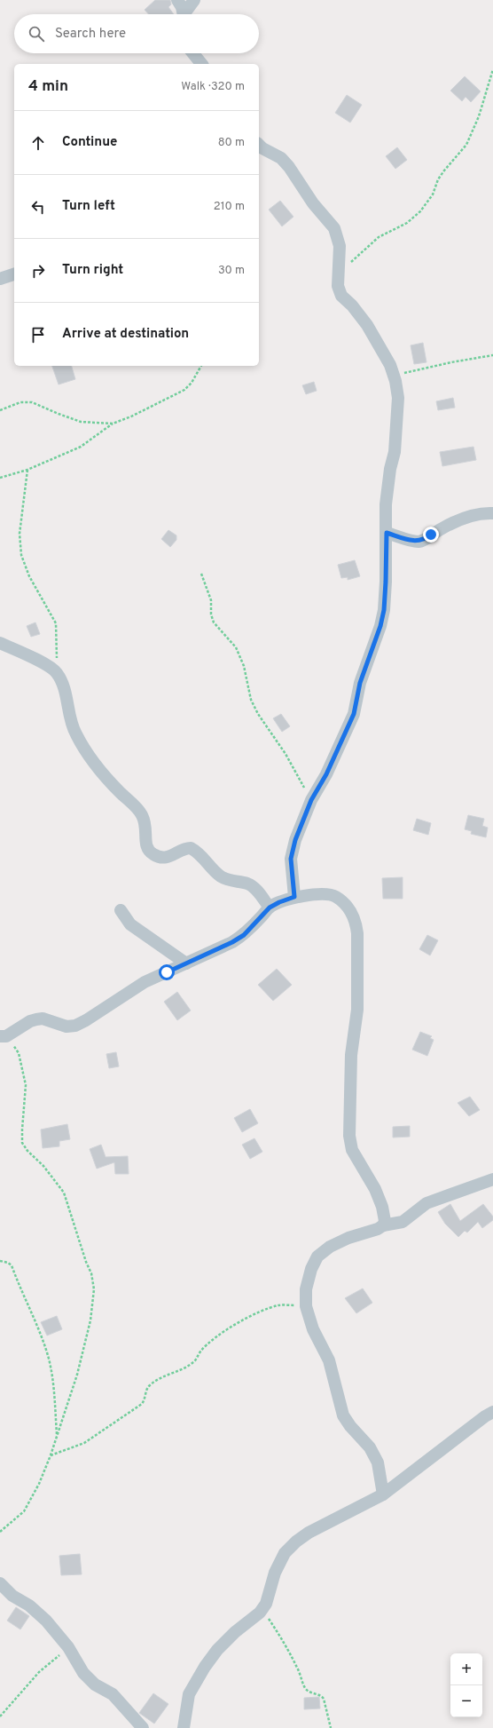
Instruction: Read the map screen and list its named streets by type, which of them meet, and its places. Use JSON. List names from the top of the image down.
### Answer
{
  "page": {
    "search": "Search here",
    "heading": ["4 min", "Walk · 320 m"],
    "list": [
      ["Continue", "80 m"],
      ["Turn left", "210 m"],
      ["Turn right", "30 m"],
      "Arrive at destination"
    ],
    "map_buttons": ["+", "−"]
  }
}
